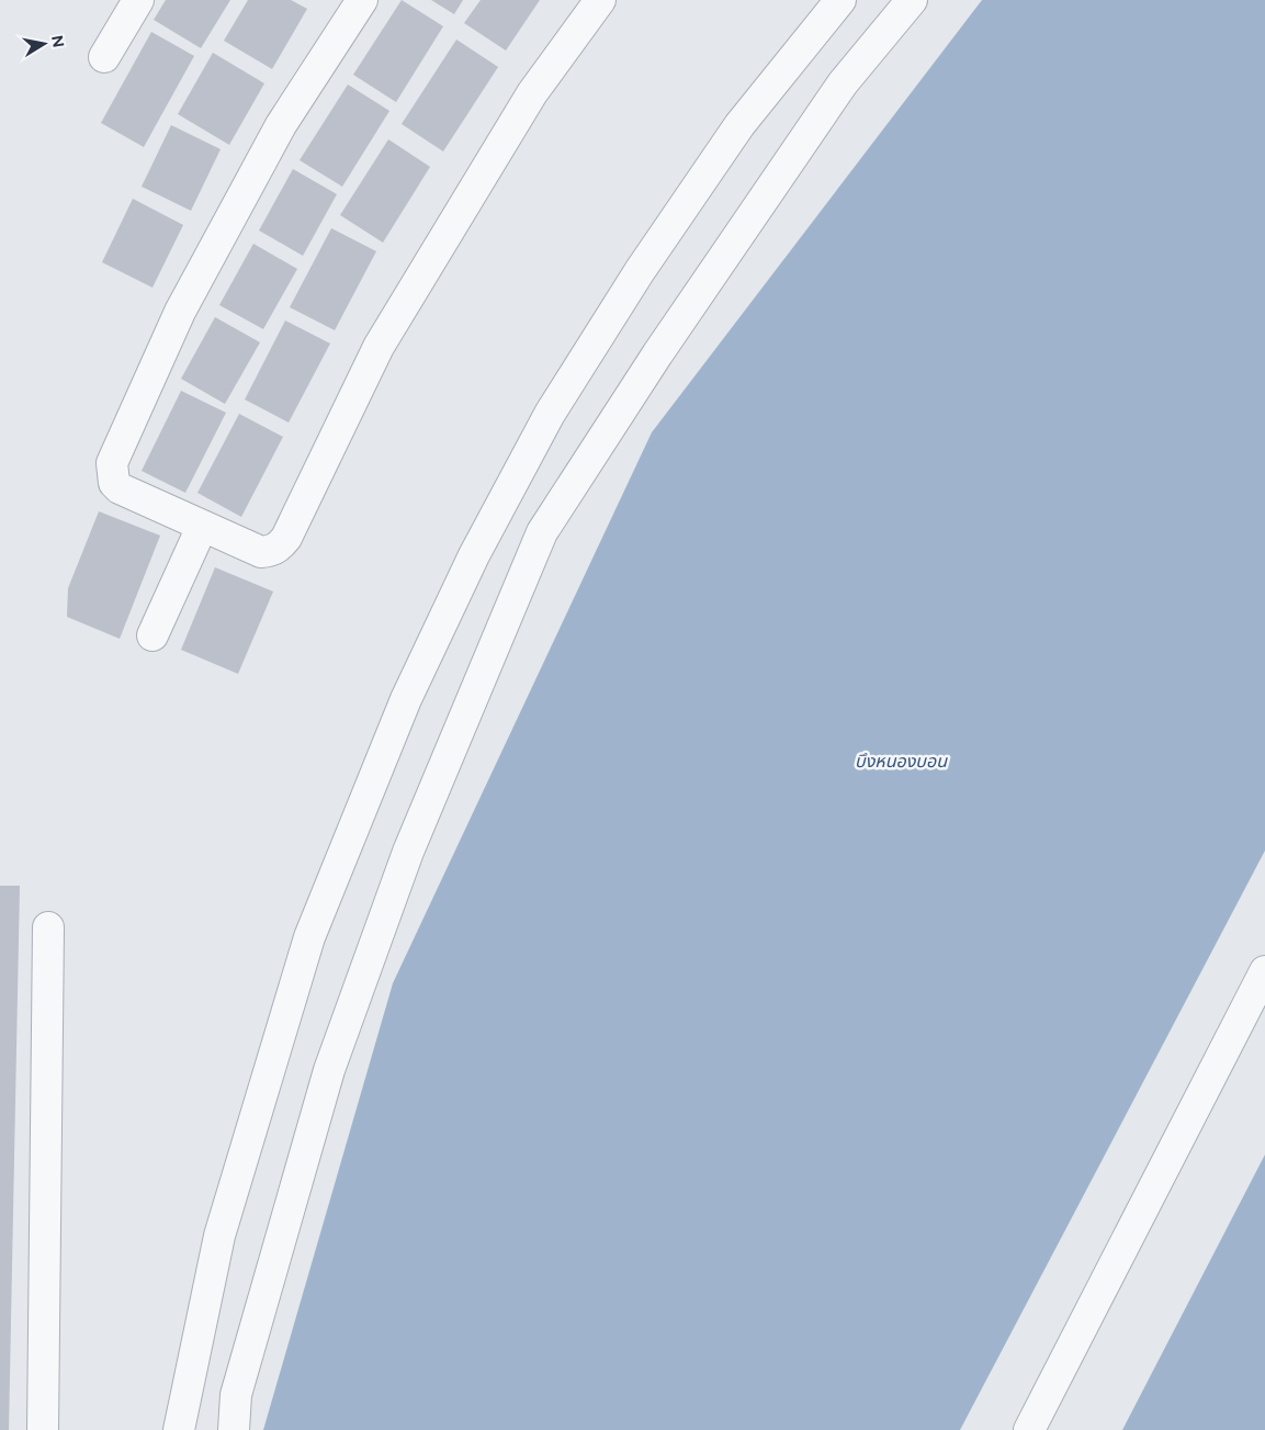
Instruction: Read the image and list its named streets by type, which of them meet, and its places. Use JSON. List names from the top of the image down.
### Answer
{
  "water": ["บึงหนองบอน"],
  "north": "right"
}
